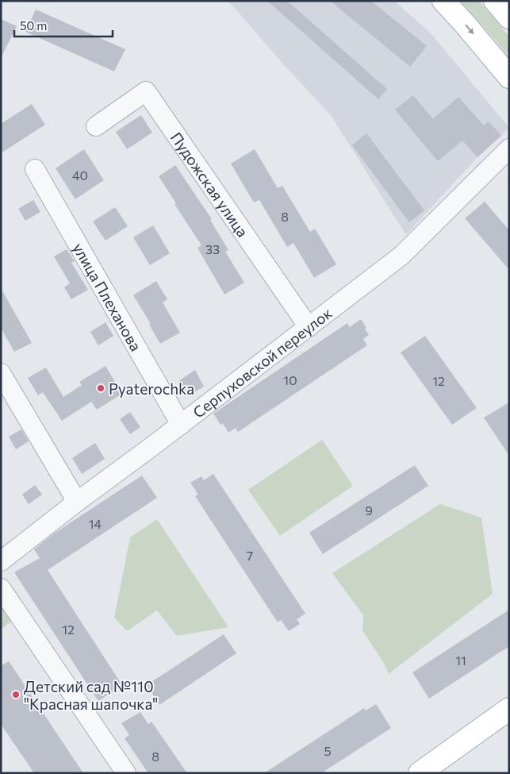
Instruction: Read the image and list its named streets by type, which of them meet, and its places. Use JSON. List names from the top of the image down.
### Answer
{
  "streets": {
    "street": ["Пудожская улица", "улица Плеханова", "Серпуховской переулок"]
  },
  "crossings": [
    ["Пудожская улица", "Серпуховской переулок"],
    ["улица Плеханова", "Серпуховской переулок"]
  ],
  "places": ["Pyaterochka", "Детский сад №110 \"Красная шапочка\""],
  "house_numbers": [
    "40",
    "8",
    "33",
    "10",
    "12",
    "9",
    "14",
    "7",
    "12",
    "11",
    "5",
    "8"
  ],
  "scale_bar": "50 m"
}
